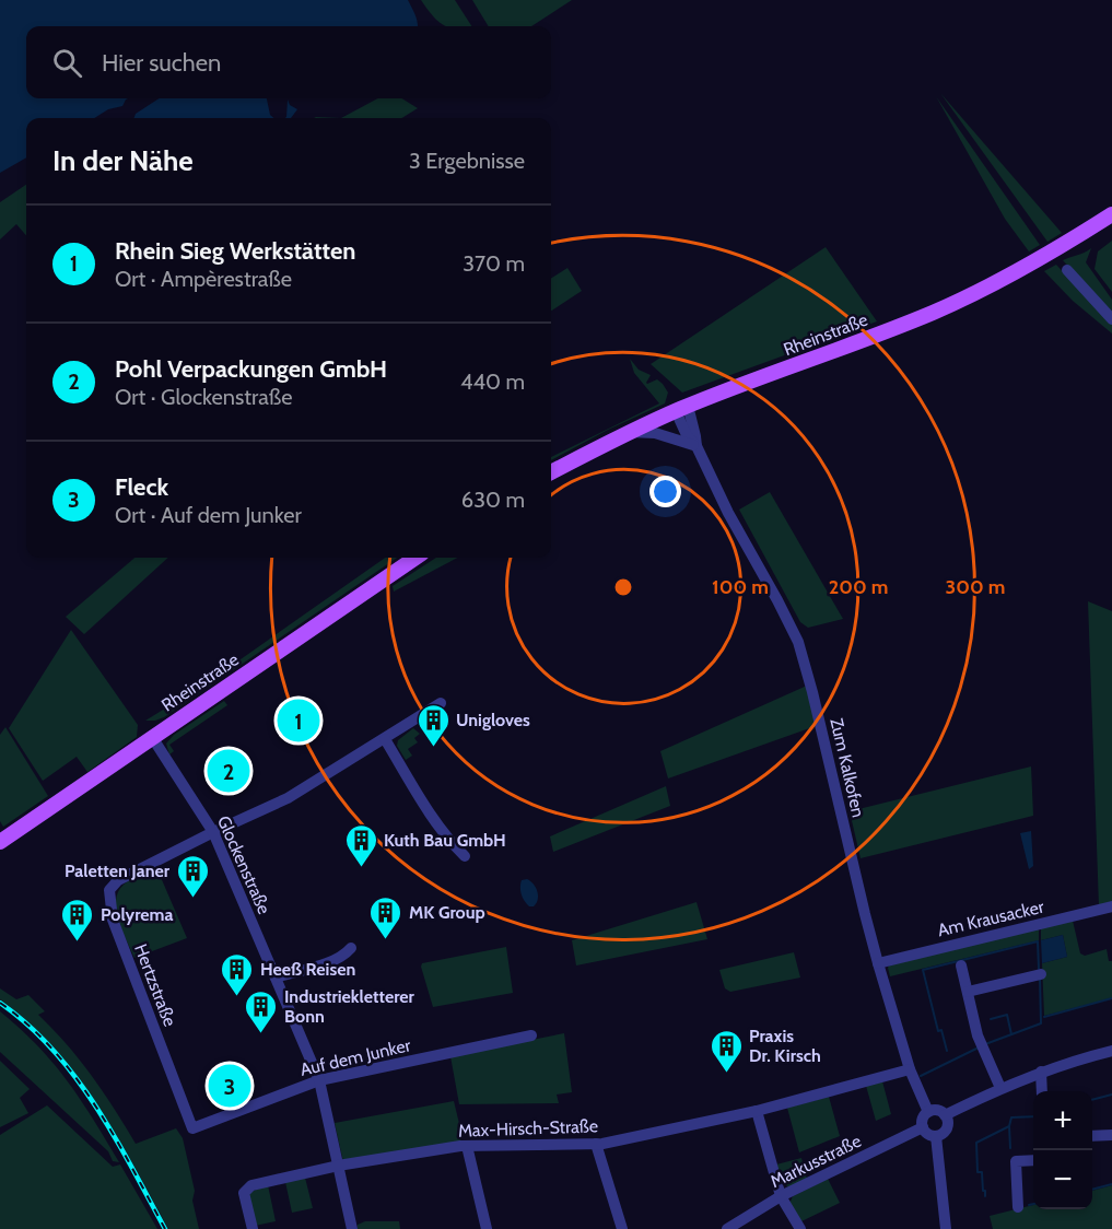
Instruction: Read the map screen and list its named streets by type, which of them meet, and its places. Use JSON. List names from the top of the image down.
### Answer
{
  "streets": {
    "main road": ["Rheinstraße"],
    "street": [
      "Zum Kalkofen",
      "Glockenstraße",
      "Am Krausacker",
      "Hertzstraße",
      "Auf dem Junker",
      "Max-Hirsch-Straße",
      "Markusstraße"
    ]
  },
  "crossings": [
    ["Rheinstraße", "Zum Kalkofen"],
    ["Rheinstraße", "Glockenstraße"],
    ["Zum Kalkofen", "Am Krausacker"],
    ["Zum Kalkofen", "Max-Hirsch-Straße"],
    ["Zum Kalkofen", "Markusstraße"],
    ["Glockenstraße", "Hertzstraße"],
    ["Glockenstraße", "Auf dem Junker"],
    ["Glockenstraße", "Max-Hirsch-Straße"],
    ["Hertzstraße", "Auf dem Junker"]
  ],
  "places": {
    "building": [
      "Unigloves",
      "Kuth Bau GmbH",
      "Paletten Janer",
      "MK Group",
      "Polyrema",
      "Heeß Reisen",
      "Industriekletterer Bonn",
      "Praxis Dr. Kirsch"
    ]
  },
  "page": {
    "search": "Hier suchen",
    "heading": ["In der Nähe", "3 Ergebnisse"],
    "list": [
      {
        "mark": "1",
        "name": "Rhein Sieg Werkstätten",
        "note": "Ort · Ampèrestraße",
        "value": "370 m"
      },
      {
        "mark": "2",
        "name": "Pohl Verpackungen GmbH",
        "note": "Ort · Glockenstraße",
        "value": "440 m"
      },
      {
        "mark": "3",
        "name": "Fleck",
        "note": "Ort · Auf dem Junker",
        "value": "630 m"
      }
    ],
    "pins": ["1", "2", "3"],
    "map_buttons": ["+", "−"]
  },
  "rings": ["100 m", "200 m", "300 m"]
}
